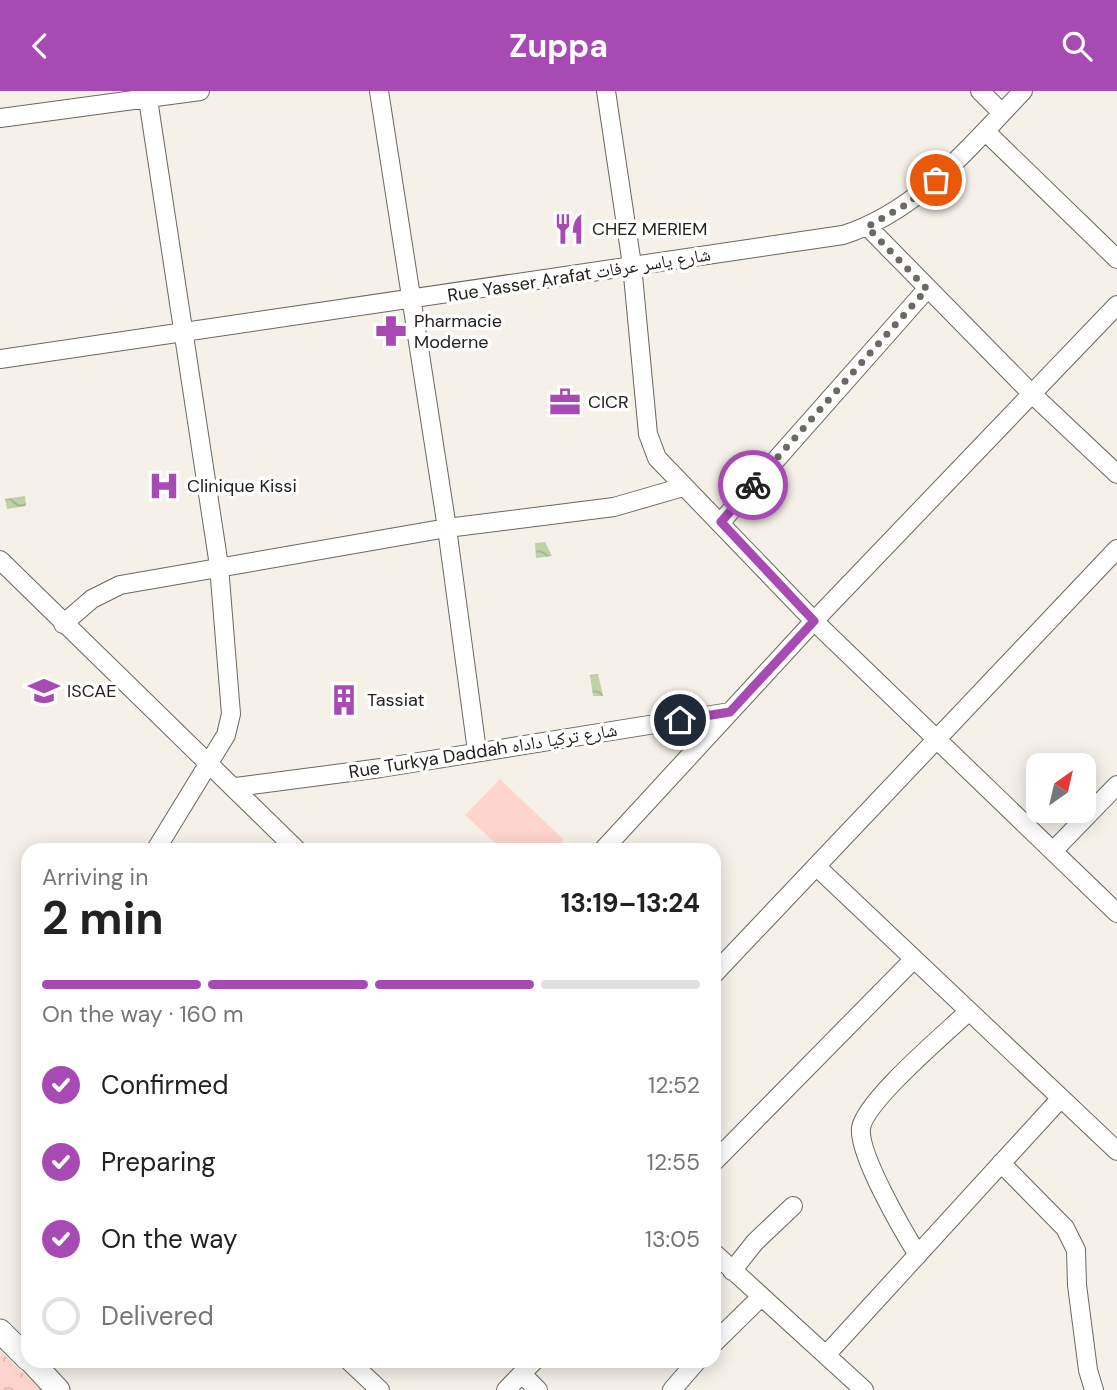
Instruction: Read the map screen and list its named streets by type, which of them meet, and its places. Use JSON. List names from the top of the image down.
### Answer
{
  "streets": {
    "street": ["Rue Yasser Arafat شارع ياسر عرفات", "Rue Turkya Daddah شارع تركيا داداه"]
  },
  "places": {
    "restaurant": ["CHEZ MERIEM"],
    "pharmacy": ["Pharmacie Moderne"],
    "office": ["CICR"],
    "hospital": ["Clinique Kissi"],
    "school or university": ["ISCAE"],
    "building": ["Tassiat"]
  },
  "north": "top right",
  "page": {
    "header": "Zuppa",
    "heading": ["2 min", "Arriving in", "13:19–13:24"],
    "bar": "On the way · 160 m",
    "list": [
      ["Confirmed", "12:52"],
      ["Preparing", "12:55"],
      ["On the way", "13:05"],
      "Delivered"
    ]
  }
}
